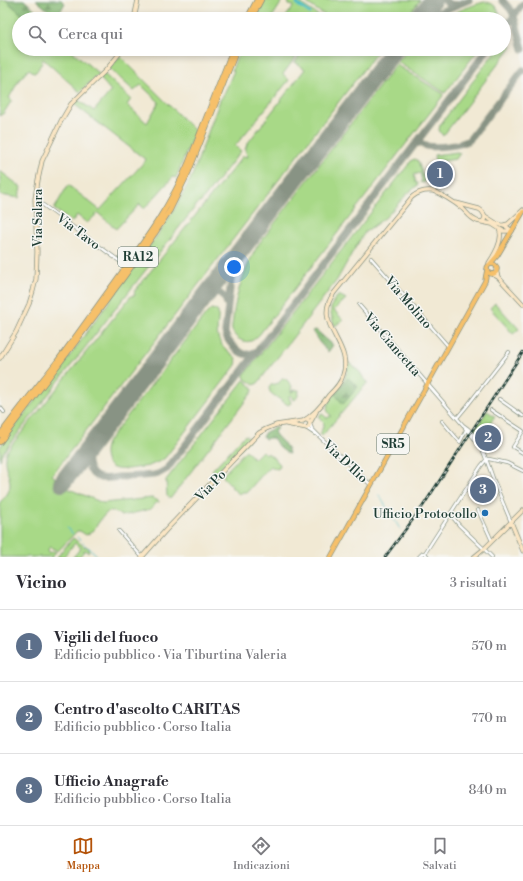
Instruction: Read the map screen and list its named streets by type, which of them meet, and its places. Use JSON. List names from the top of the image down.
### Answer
{
  "streets": {
    "highway": ["RA12"],
    "main road": ["SR5"],
    "street": [
      "Via Salara",
      "Via Tavo",
      "Via Molino",
      "Via Ciancetta",
      "Via D'Ilio",
      "Via Po"
    ]
  },
  "crossings": [
    ["Via Salara", "Via Tavo"],
    ["Via Molino", "SR5"],
    ["Via Ciancetta", "SR5"],
    ["SR5", "Via D'Ilio"],
    ["Via D'Ilio", "Via Po"]
  ],
  "places": ["Ufficio Protocollo"],
  "page": {
    "search": "Cerca qui",
    "pins": ["1", "2", "3"],
    "heading": ["Vicino", "3 risultati"],
    "list": [
      {
        "mark": "1",
        "name": "Vigili del fuoco",
        "note": "Edificio pubblico · Via Tiburtina Valeria",
        "value": "570 m"
      },
      {
        "mark": "2",
        "name": "Centro d'ascolto CARITAS",
        "note": "Edificio pubblico · Corso Italia",
        "value": "770 m"
      },
      {
        "mark": "3",
        "name": "Ufficio Anagrafe",
        "note": "Edificio pubblico · Corso Italia",
        "value": "840 m"
      }
    ],
    "nav": ["Mappa", "Indicazioni", "Salvati"]
  }
}
